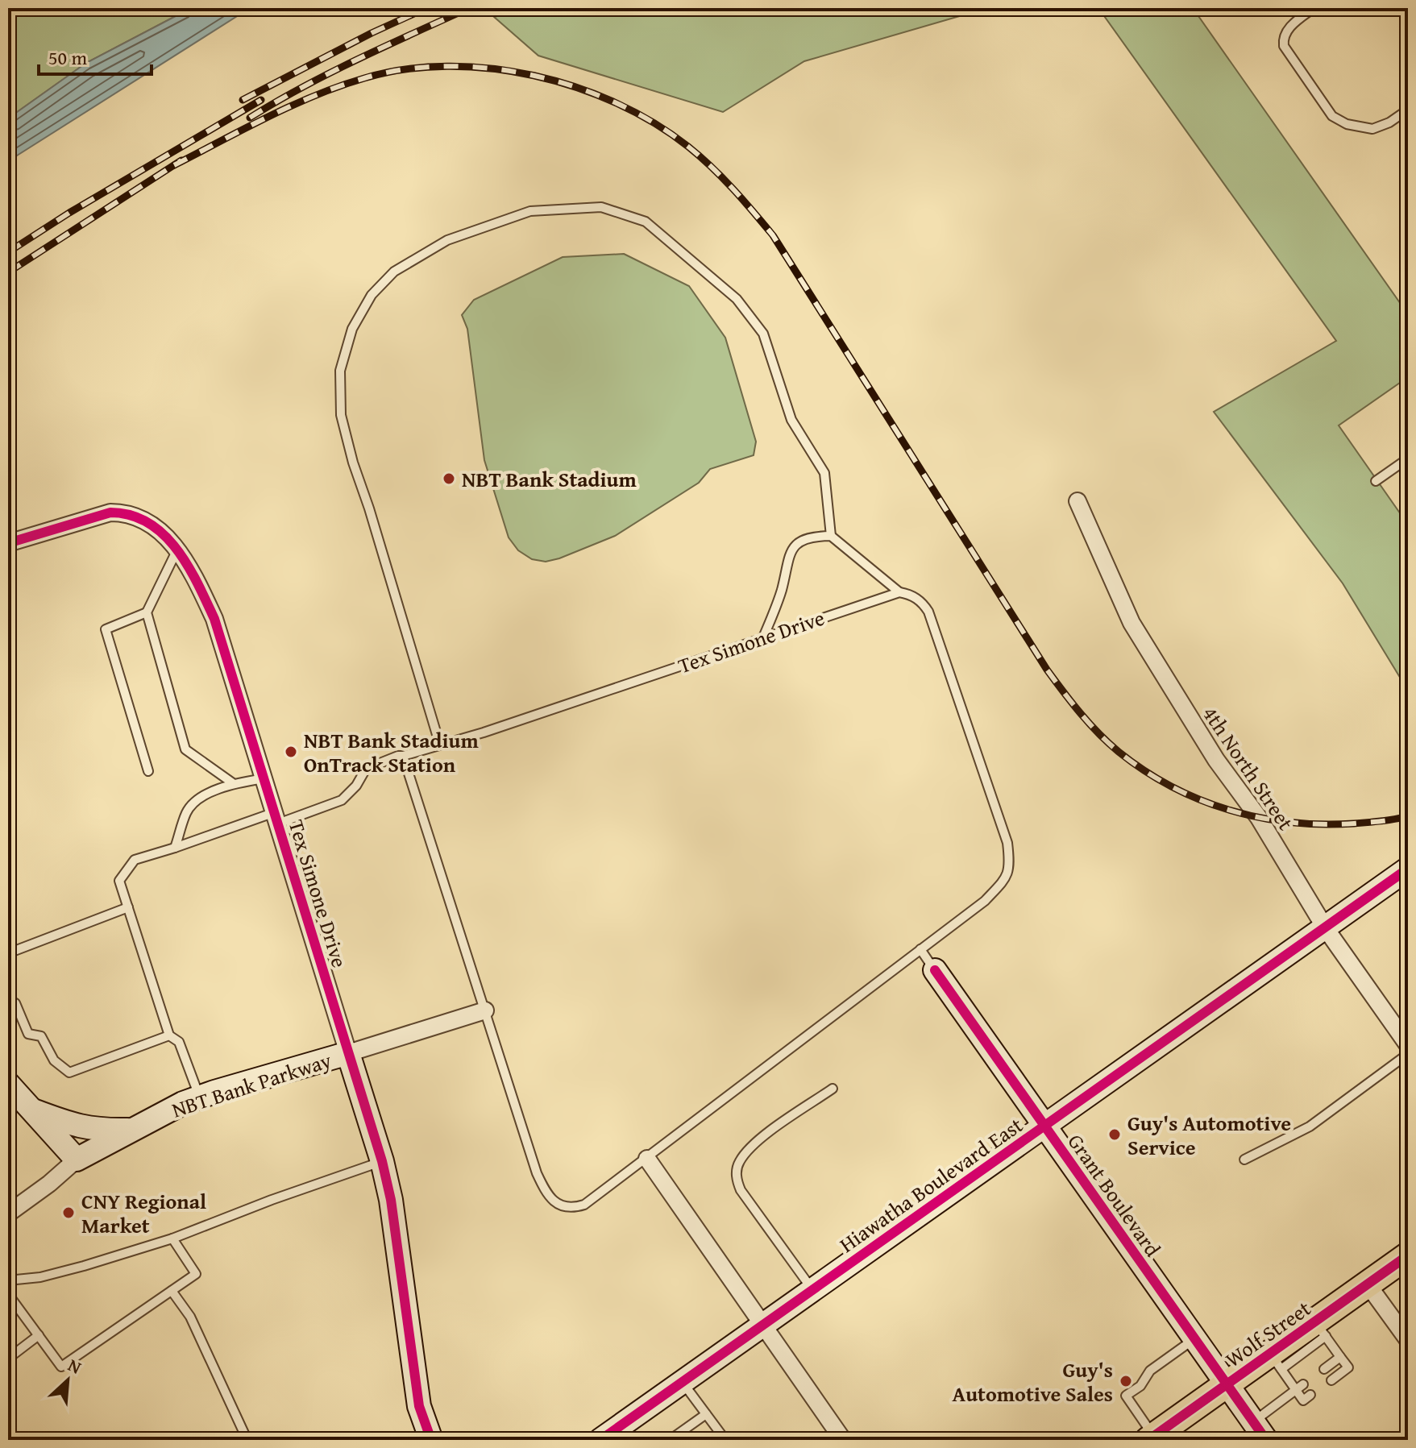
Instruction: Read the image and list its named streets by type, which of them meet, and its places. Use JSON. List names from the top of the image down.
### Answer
{
  "streets": {
    "main road": ["Wolf Street"],
    "street": [
      "Tex Simone Drive",
      "4th North Street",
      "NBT Bank Parkway",
      "Hiawatha Boulevard East",
      "Grant Boulevard"
    ]
  },
  "crossings": [
    ["Tex Simone Drive", "NBT Bank Parkway"],
    ["4th North Street", "Hiawatha Boulevard East"],
    ["Hiawatha Boulevard East", "Grant Boulevard"],
    ["Grant Boulevard", "Wolf Street"]
  ],
  "places": [
    "NBT Bank Stadium",
    "NBT Bank Stadium OnTrack Station",
    "Guy's Automotive Service",
    "CNY Regional Market",
    "Guy's Automotive Sales"
  ],
  "scale_bar": "50 m",
  "north": "top right"
}
